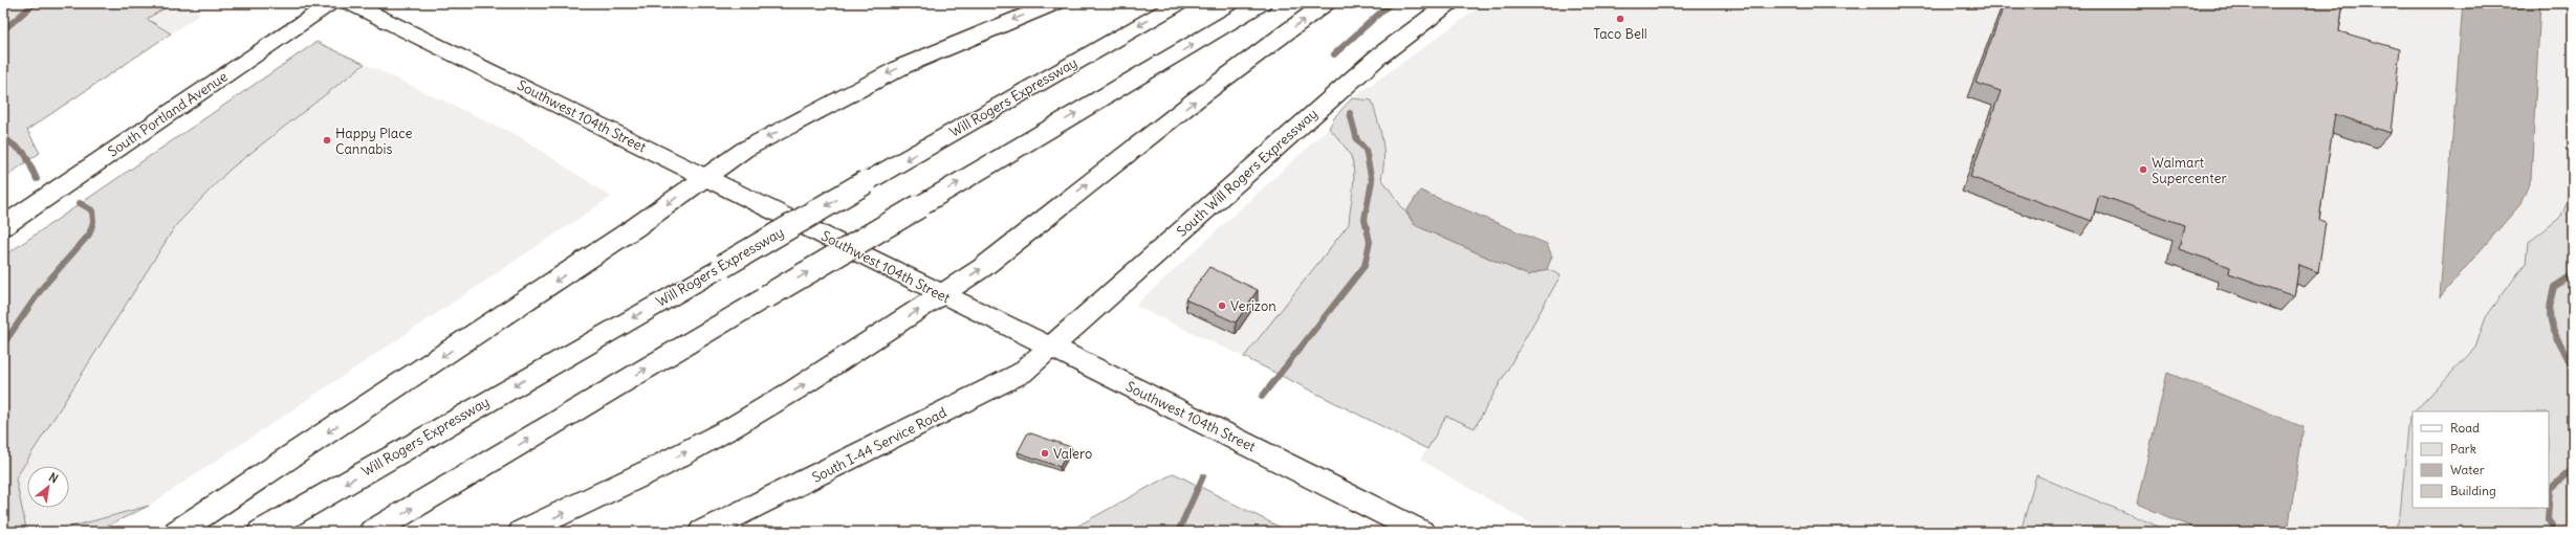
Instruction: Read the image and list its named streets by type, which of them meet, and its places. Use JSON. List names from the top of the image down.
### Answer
{
  "streets": {
    "main road": [
      "Will Rogers Expressway",
      "South Portland Avenue",
      "Southwest 104th Street",
      "South Will Rogers Expressway",
      "South I-44 Service Road"
    ]
  },
  "crossings": [
    ["Southwest 104th Street", "South Will Rogers Expressway"],
    ["Southwest 104th Street", "South I-44 Service Road"],
    ["South Will Rogers Expressway", "South I-44 Service Road"]
  ],
  "places": [
    "Taco Bell",
    "Happy Place Cannabis",
    "Walmart Supercenter",
    "Verizon",
    "Valero"
  ],
  "legend": [
    "Road",
    "Park",
    "Water",
    "Building"
  ],
  "north": "top right"
}
